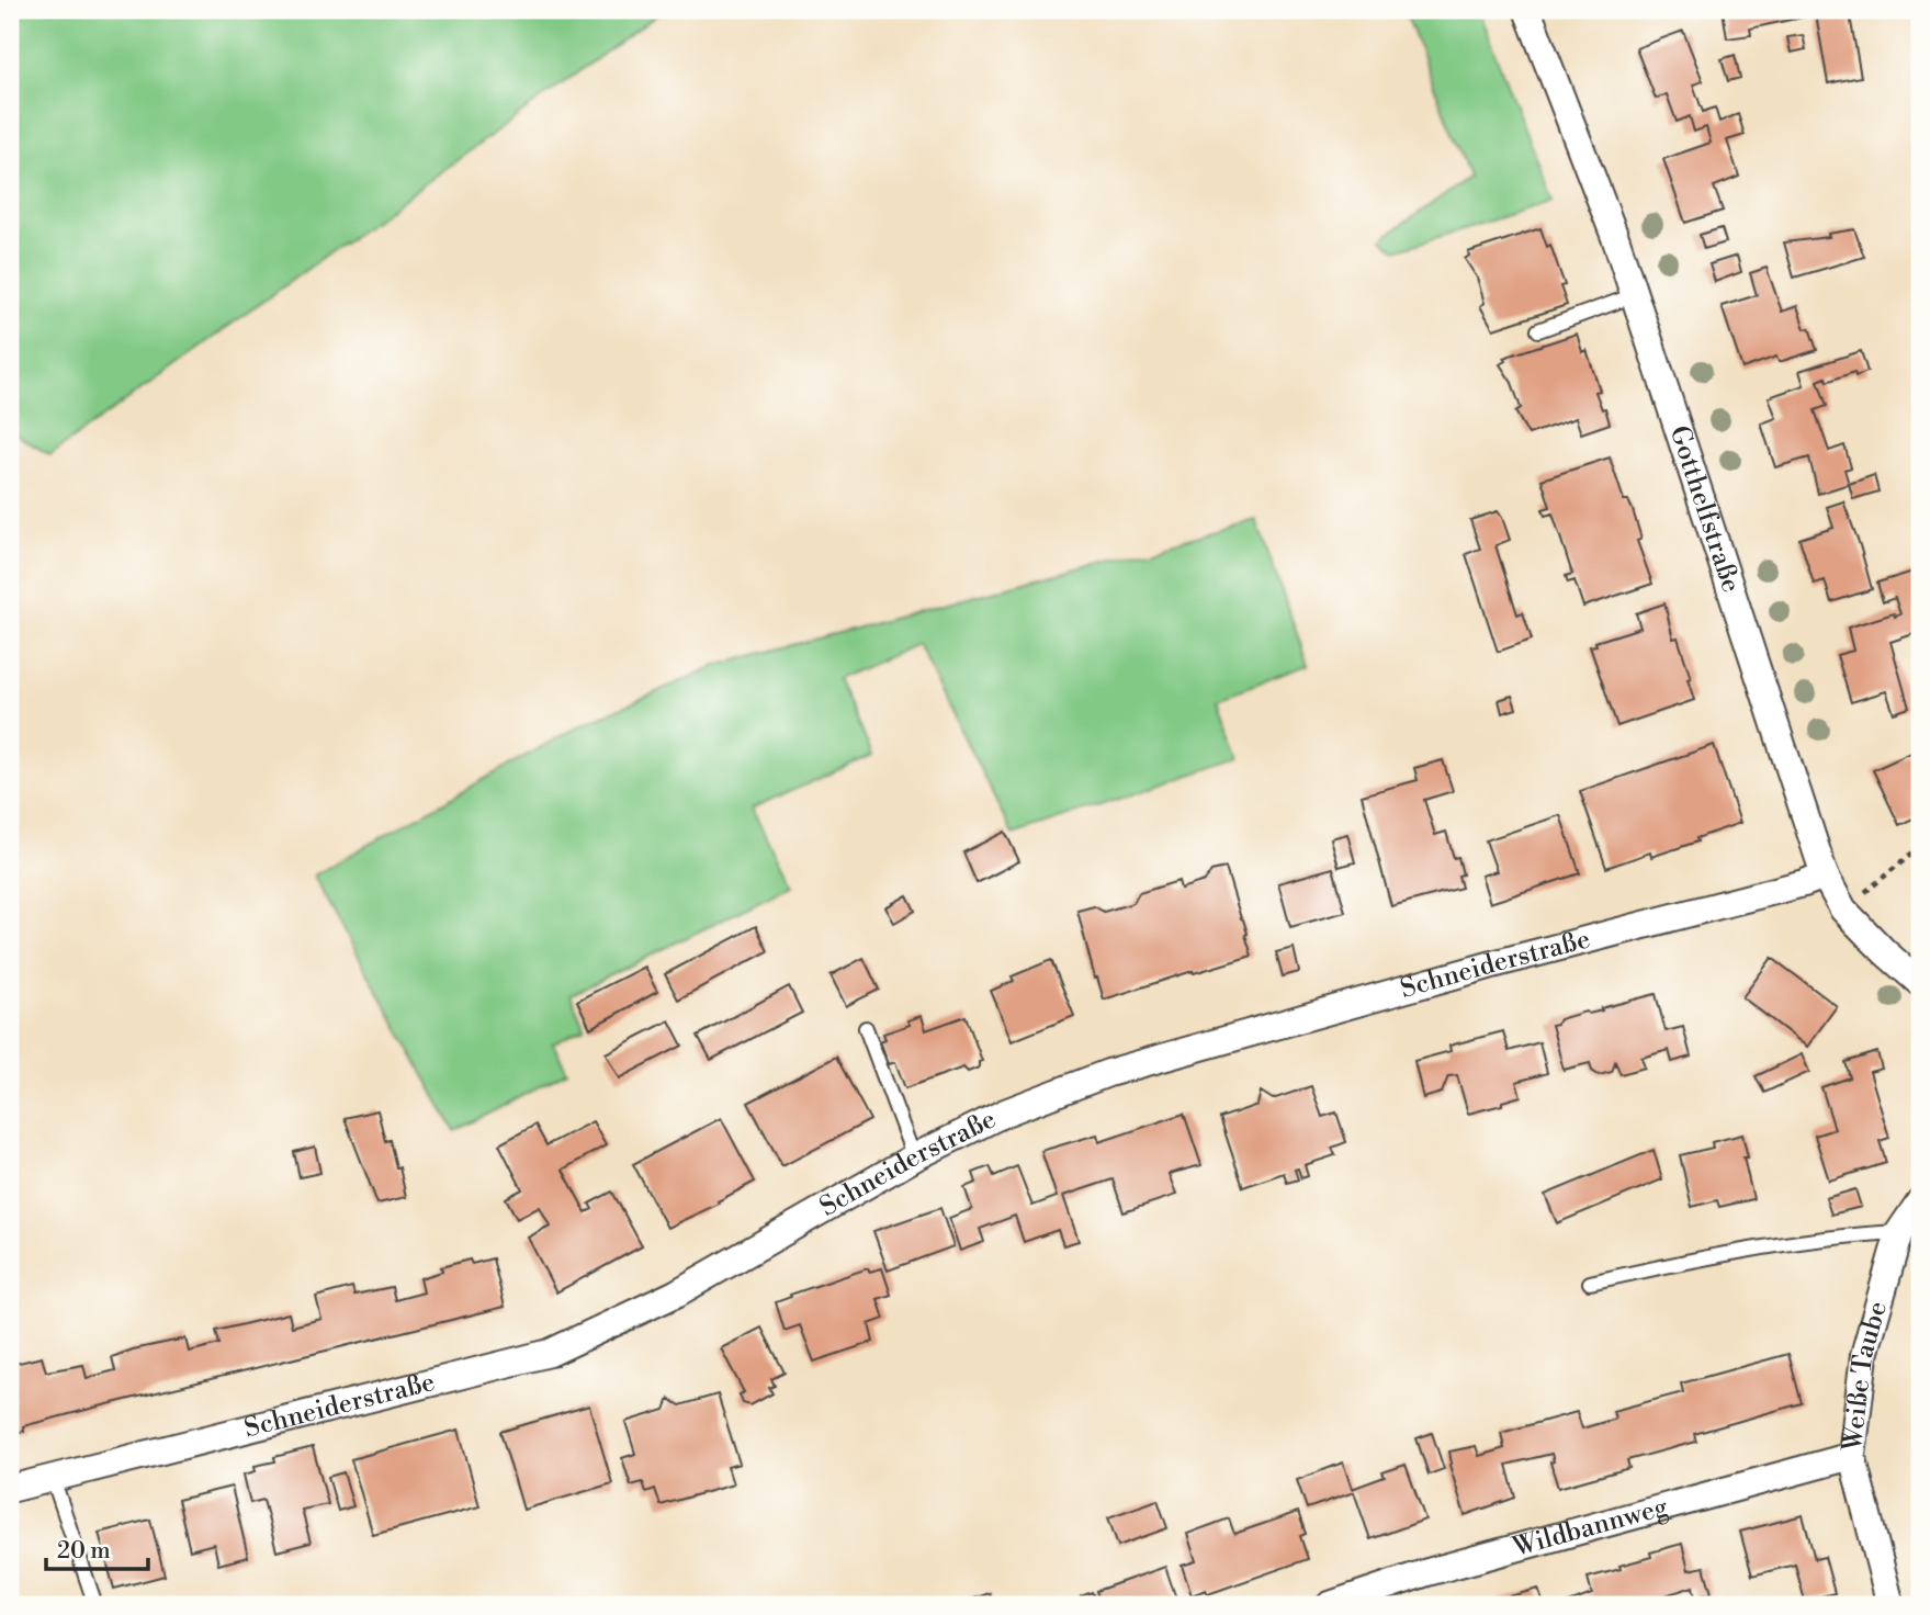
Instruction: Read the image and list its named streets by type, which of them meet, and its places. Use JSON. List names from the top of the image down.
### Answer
{
  "streets": {
    "street": [
      "Gotthelfstraße",
      "Schneiderstraße",
      "Weiße Taube",
      "Wildbannweg"
    ]
  },
  "crossings": [
    ["Gotthelfstraße", "Schneiderstraße"],
    ["Weiße Taube", "Wildbannweg"]
  ],
  "scale_bar": "20 m"
}
